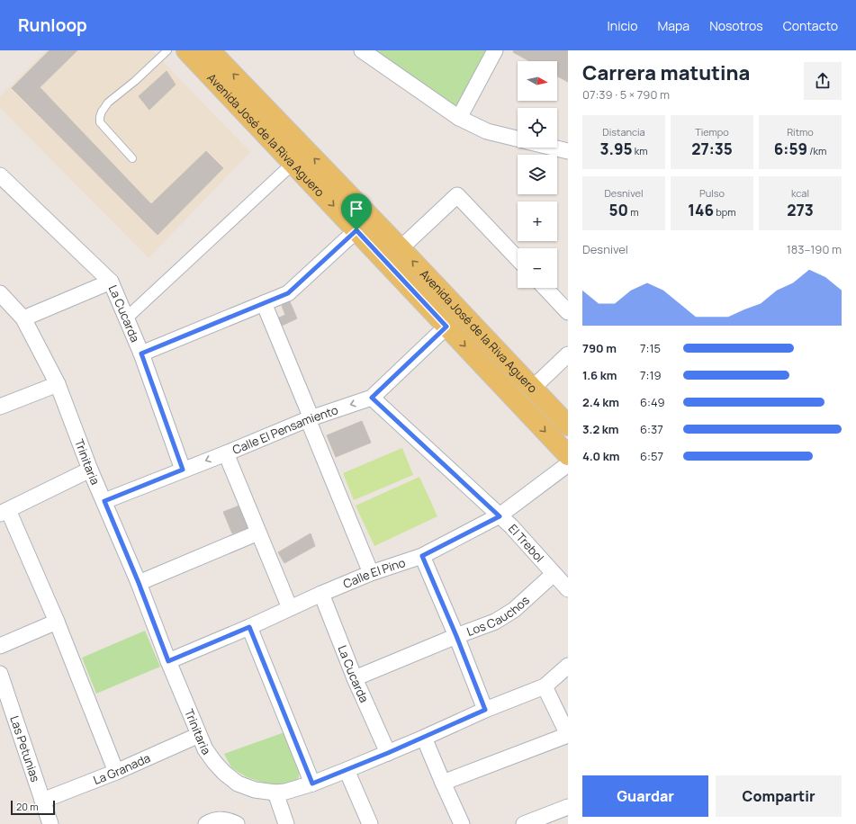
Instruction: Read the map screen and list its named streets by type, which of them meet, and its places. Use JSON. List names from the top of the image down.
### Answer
{
  "streets": {
    "main road": ["Avenida José de la Riva Aguero"],
    "street": [
      "La Cucarda",
      "Calle El Pensamiento",
      "Trinitaria",
      "El Trebol",
      "Calle El Pino",
      "Los Cauchos",
      "Las Petunias",
      "La Granada"
    ]
  },
  "crossings": [
    ["Avenida José de la Riva Aguero", "Calle El Pensamiento"],
    ["La Cucarda", "Calle El Pensamiento"],
    ["La Cucarda", "Trinitaria"],
    ["La Cucarda", "Calle El Pino"],
    ["La Cucarda", "Los Cauchos"],
    ["Calle El Pensamiento", "Trinitaria"],
    ["Calle El Pensamiento", "El Trebol"],
    ["Trinitaria", "Calle El Pino"],
    ["Trinitaria", "La Granada"],
    ["El Trebol", "Calle El Pino"],
    ["El Trebol", "Los Cauchos"],
    ["Las Petunias", "La Granada"]
  ],
  "scale_bar": "20 m",
  "north": "right",
  "page": {
    "header": "Runloop",
    "nav": [
      "Inicio",
      "Mapa",
      "Nosotros",
      "Contacto"
    ],
    "heading": ["Carrera matutina", "07:39 · 5 × 790 m"],
    "map_buttons": ["+", "−"],
    "stats": [
      ["Distancia", "3.95 km"],
      ["Tiempo", "27:35"],
      ["Ritmo", "6:59 /km"],
      ["Desnivel", "50 m"],
      ["Pulso", "146 bpm"],
      ["kcal", "273"]
    ],
    "chart": ["Desnivel", "183–190 m"],
    "list": [
      {
        "name": "790 m",
        "note": "7:15"
      },
      {
        "name": "1.6 km",
        "note": "7:19"
      },
      {
        "name": "2.4 km",
        "note": "6:49"
      },
      {
        "name": "3.2 km",
        "note": "6:37"
      },
      {
        "name": "4.0 km",
        "note": "6:57"
      }
    ],
    "buttons": ["Guardar", "Compartir"],
    "scale": "20 m"
  }
}
